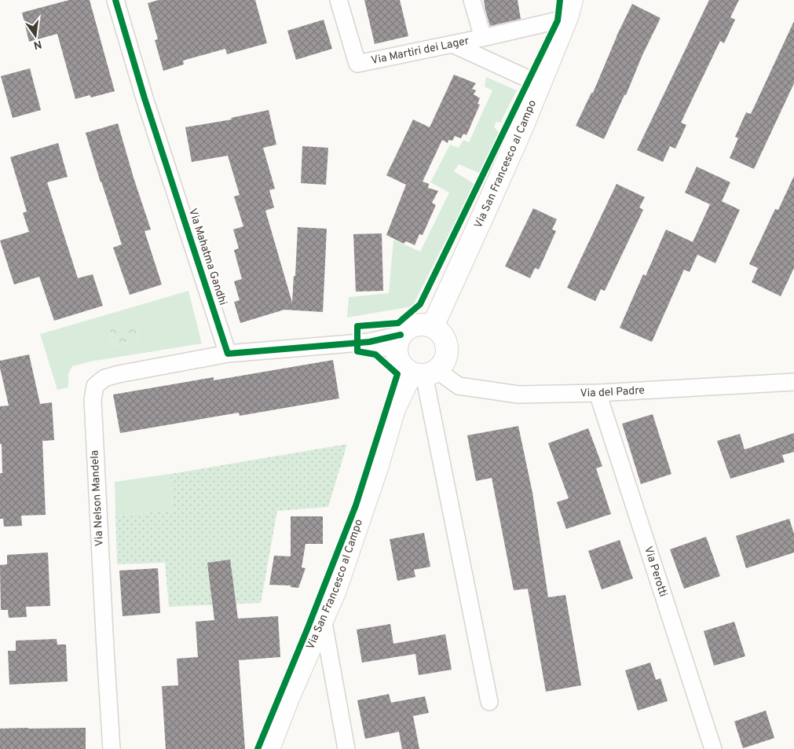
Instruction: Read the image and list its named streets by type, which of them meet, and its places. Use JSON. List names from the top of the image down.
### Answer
{
  "streets": {
    "street": [
      "Via Martiri dei Lager",
      "Via San Francesco al Campo",
      "Via Mahatma Gandhi",
      "Via del Padre",
      "Via Nelson Mandela",
      "Via Perotti"
    ]
  },
  "crossings": [
    ["Via Martiri dei Lager", "Via San Francesco al Campo"],
    ["Via San Francesco al Campo", "Via del Padre"],
    ["Via Mahatma Gandhi", "Via Nelson Mandela"],
    ["Via del Padre", "Via Perotti"]
  ],
  "north": "bottom"
}
